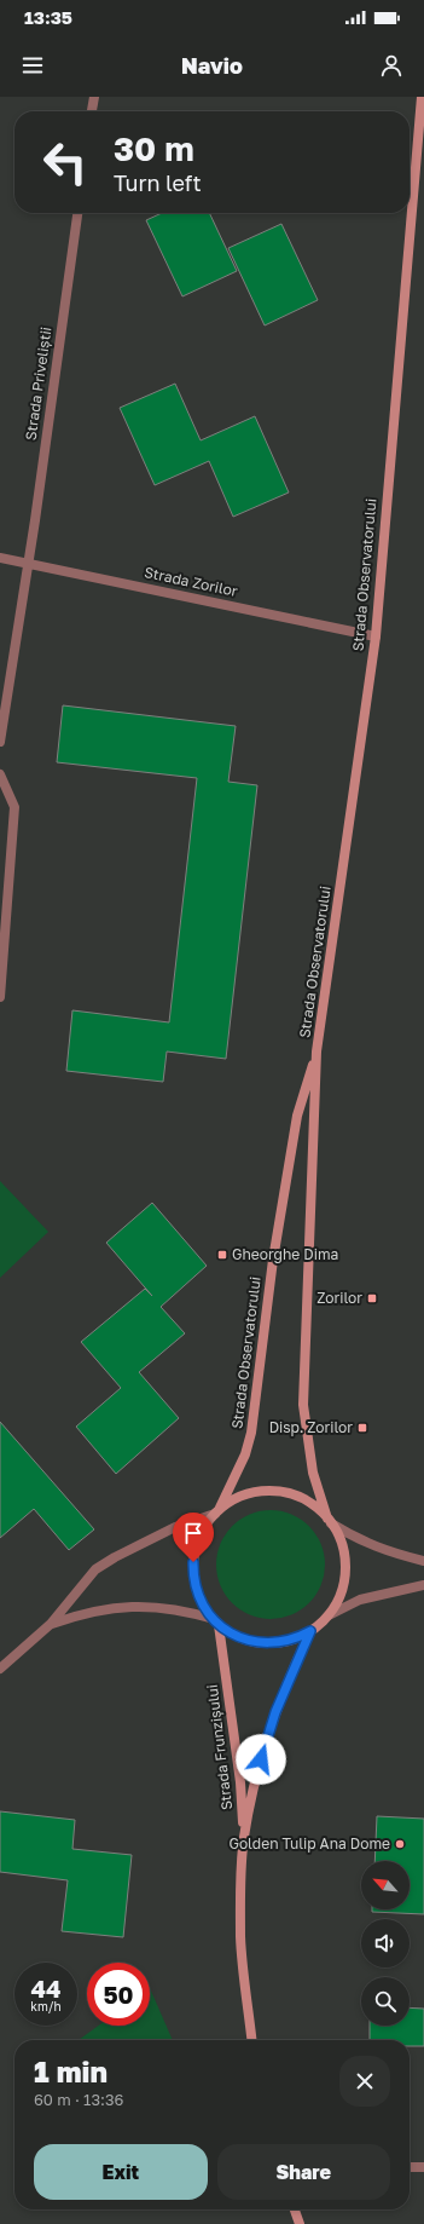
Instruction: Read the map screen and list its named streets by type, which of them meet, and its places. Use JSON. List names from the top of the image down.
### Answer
{
  "streets": {
    "main road": ["Strada Observatorului", "Strada Frunzișului"],
    "street": ["Strada Priveliștii", "Strada Zorilor"]
  },
  "crossings": [
    ["Strada Priveliștii", "Strada Zorilor"],
    ["Strada Observatorului", "Strada Zorilor"],
    ["Strada Observatorului", "Strada Frunzișului"]
  ],
  "places": {
    "transit": ["Gheorghe Dima", "Zorilor", "Disp. Zorilor"],
    "other": ["Golden Tulip Ana Dome"]
  },
  "north": "top left",
  "page": {
    "status": "13:35",
    "header": "Navio",
    "turn": ["30 m", "Turn left"],
    "speed": "44 km/h",
    "limit": "50",
    "heading": ["1 min", "60 m · 13:36"],
    "buttons": ["Exit", "Share"]
  }
}
